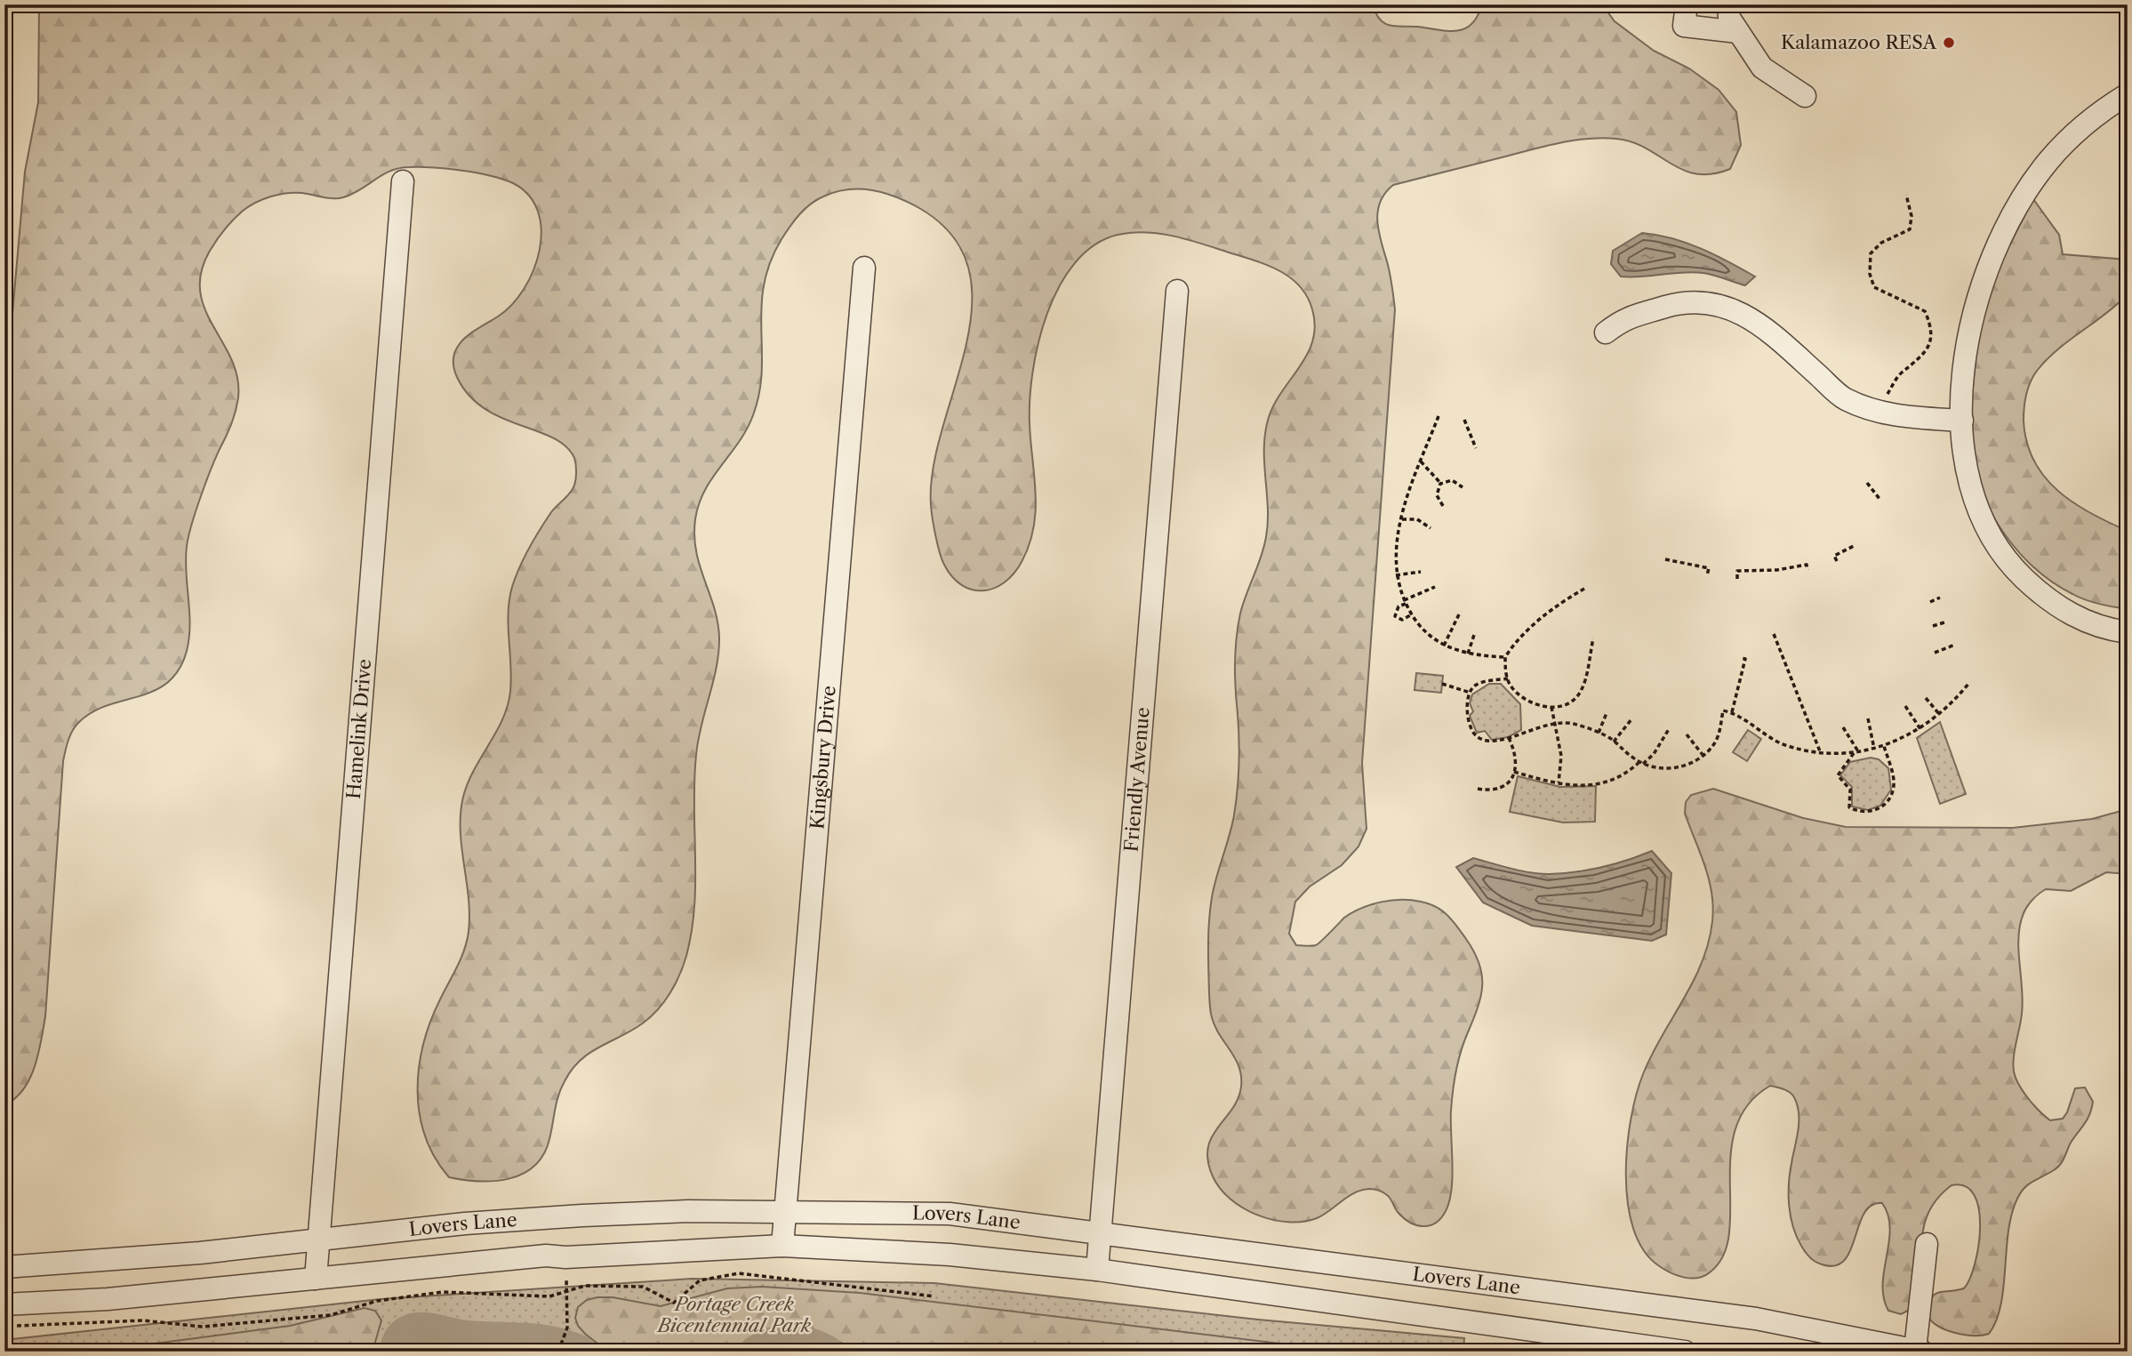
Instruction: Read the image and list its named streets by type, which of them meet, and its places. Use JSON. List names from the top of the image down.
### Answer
{
  "streets": {
    "street": [
      "Hamelink Drive",
      "Kingsbury Drive",
      "Friendly Avenue",
      "Lovers Lane"
    ]
  },
  "crossings": [
    ["Hamelink Drive", "Lovers Lane"],
    ["Kingsbury Drive", "Lovers Lane"],
    ["Friendly Avenue", "Lovers Lane"]
  ],
  "parks": ["Portage Creek Bicentennial Park"],
  "places": ["Kalamazoo RESA"]
}
